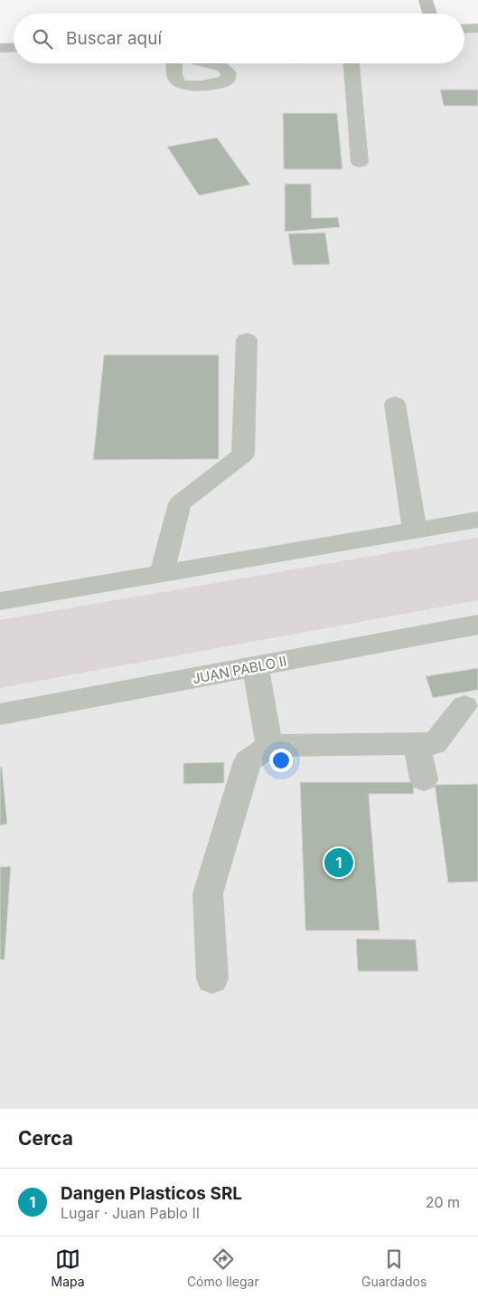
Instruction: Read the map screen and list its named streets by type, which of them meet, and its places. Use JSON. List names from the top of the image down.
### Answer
{
  "streets": {
    "street": ["JUAN PABLO II"]
  },
  "page": {
    "search": "Buscar aquí",
    "pins": "1",
    "heading": "Cerca",
    "list": [
      {
        "mark": "1",
        "name": "Dangen Plasticos SRL",
        "note": "Lugar · Juan Pablo II",
        "value": "20 m"
      }
    ],
    "nav": ["Mapa", "Cómo llegar", "Guardados"]
  }
}
